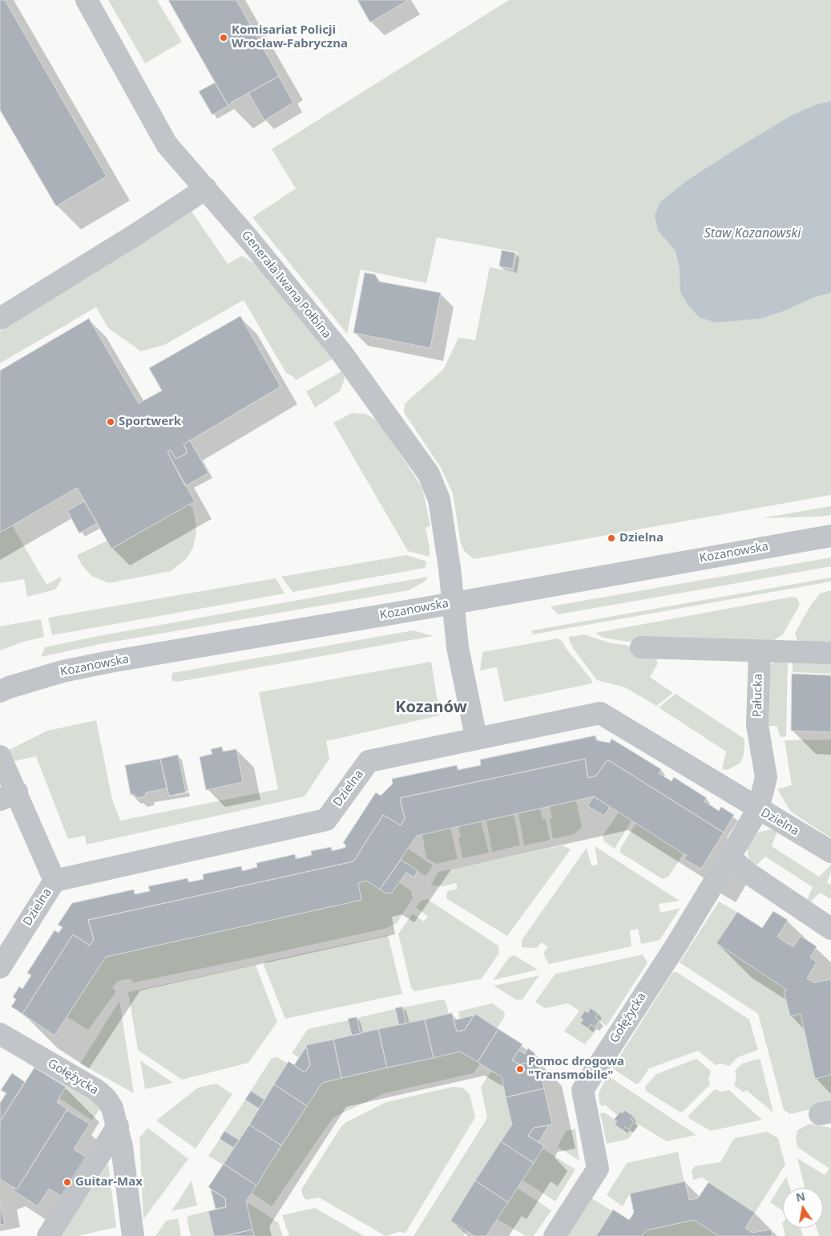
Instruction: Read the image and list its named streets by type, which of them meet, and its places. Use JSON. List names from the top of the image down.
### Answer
{
  "streets": {
    "street": [
      "Generała Iwana Połbina",
      "Kozanowska",
      "Pałucka",
      "Dzielna",
      "Gołężycka"
    ]
  },
  "crossings": [
    ["Generała Iwana Połbina", "Kozanowska"],
    ["Generała Iwana Połbina", "Dzielna"],
    ["Pałucka", "Dzielna"],
    ["Pałucka", "Gołężycka"],
    ["Dzielna", "Gołężycka"]
  ],
  "districts": ["Kozanów"],
  "water": ["Staw Kozanowski"],
  "places": [
    "Komisariat Policji Wrocław-Fabryczna",
    "Sportwerk",
    "Dzielna",
    "Pomoc drogowa \"Transmobile\"",
    "Guitar-Max"
  ],
  "north": "top"
}
